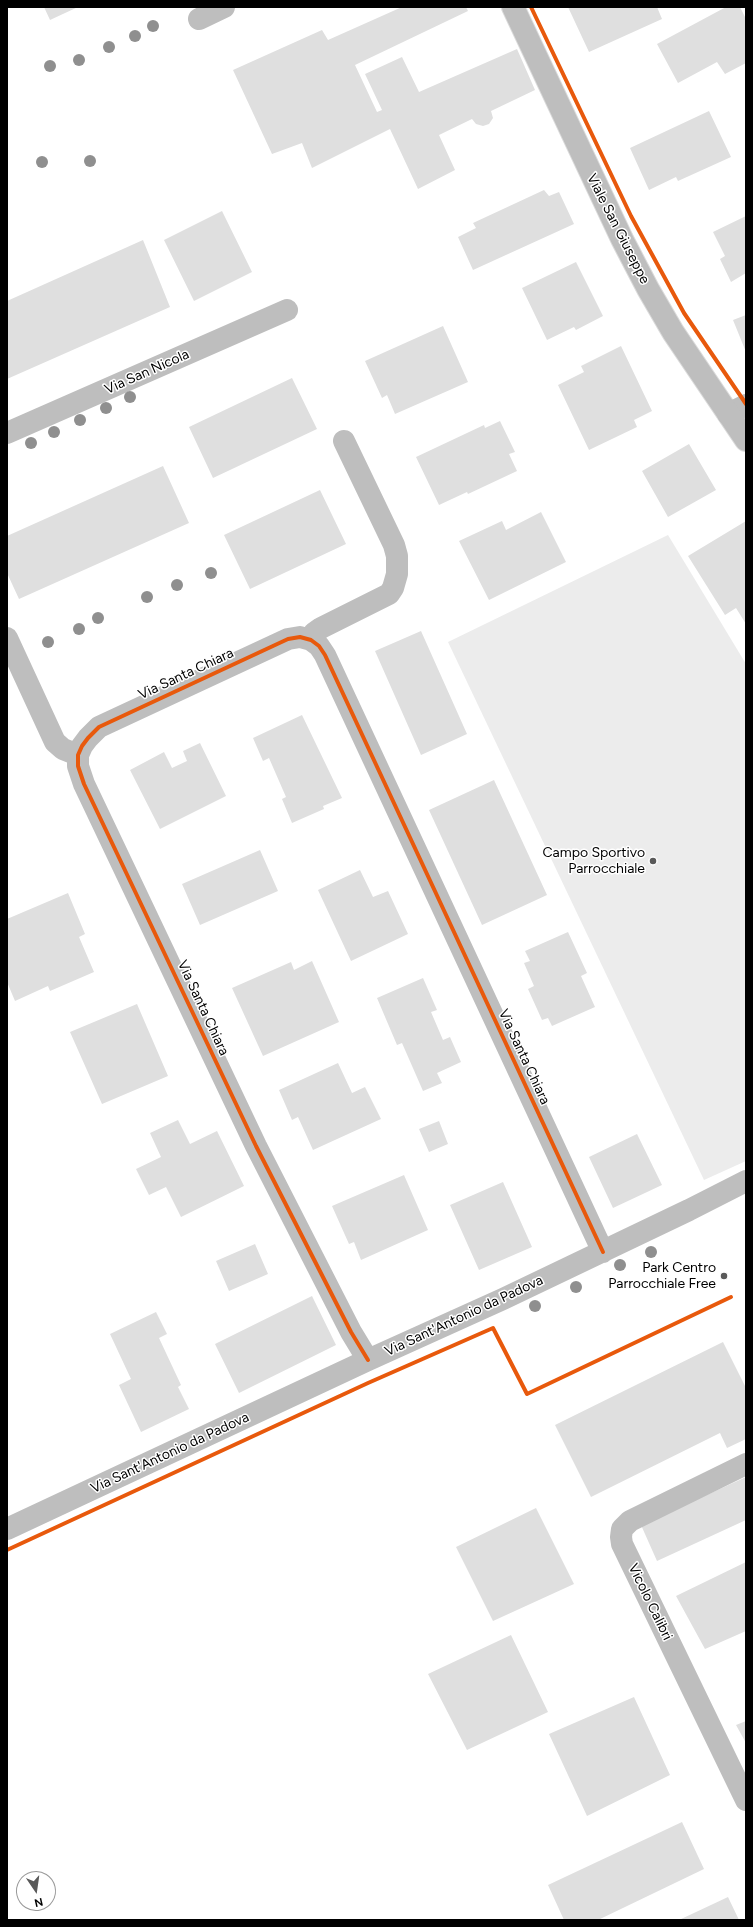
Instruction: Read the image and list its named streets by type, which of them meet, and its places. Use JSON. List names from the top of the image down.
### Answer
{
  "streets": {
    "street": [
      "Viale San Giuseppe",
      "Via San Nicola",
      "Via Santa Chiara",
      "Via Sant'Antonio da Padova",
      "Vicolo Calibri"
    ]
  },
  "crossings": [
    ["Via Santa Chiara", "Via Sant'Antonio da Padova"]
  ],
  "places": ["Campo Sportivo Parrocchiale", "Park Centro Parrocchiale Free"],
  "north": "bottom"
}
